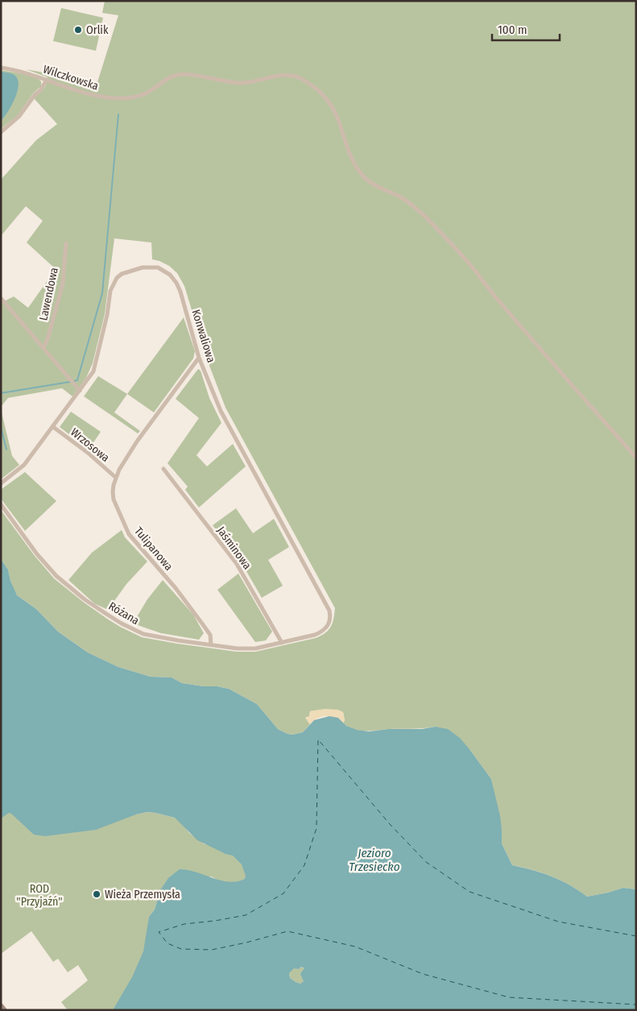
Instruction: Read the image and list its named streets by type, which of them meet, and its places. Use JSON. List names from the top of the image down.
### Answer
{
  "streets": {
    "street": [
      "Wilczkowska",
      "Lawendowa",
      "Konwaliowa",
      "Wrzosowa",
      "Jaśminowa",
      "Tulipanowa",
      "Różana"
    ]
  },
  "crossings": [
    ["Lawendowa", "Konwaliowa"],
    ["Konwaliowa", "Wrzosowa"],
    ["Konwaliowa", "Jaśminowa"],
    ["Konwaliowa", "Tulipanowa"],
    ["Konwaliowa", "Różana"],
    ["Wrzosowa", "Tulipanowa"],
    ["Jaśminowa", "Różana"],
    ["Tulipanowa", "Różana"]
  ],
  "water": ["Jezioro Trzesiecko"],
  "parks": ["ROD \"Przyjaźń\""],
  "places": ["Orlik", "Wieża Przemysła"],
  "scale_bar": "100 m"
}
